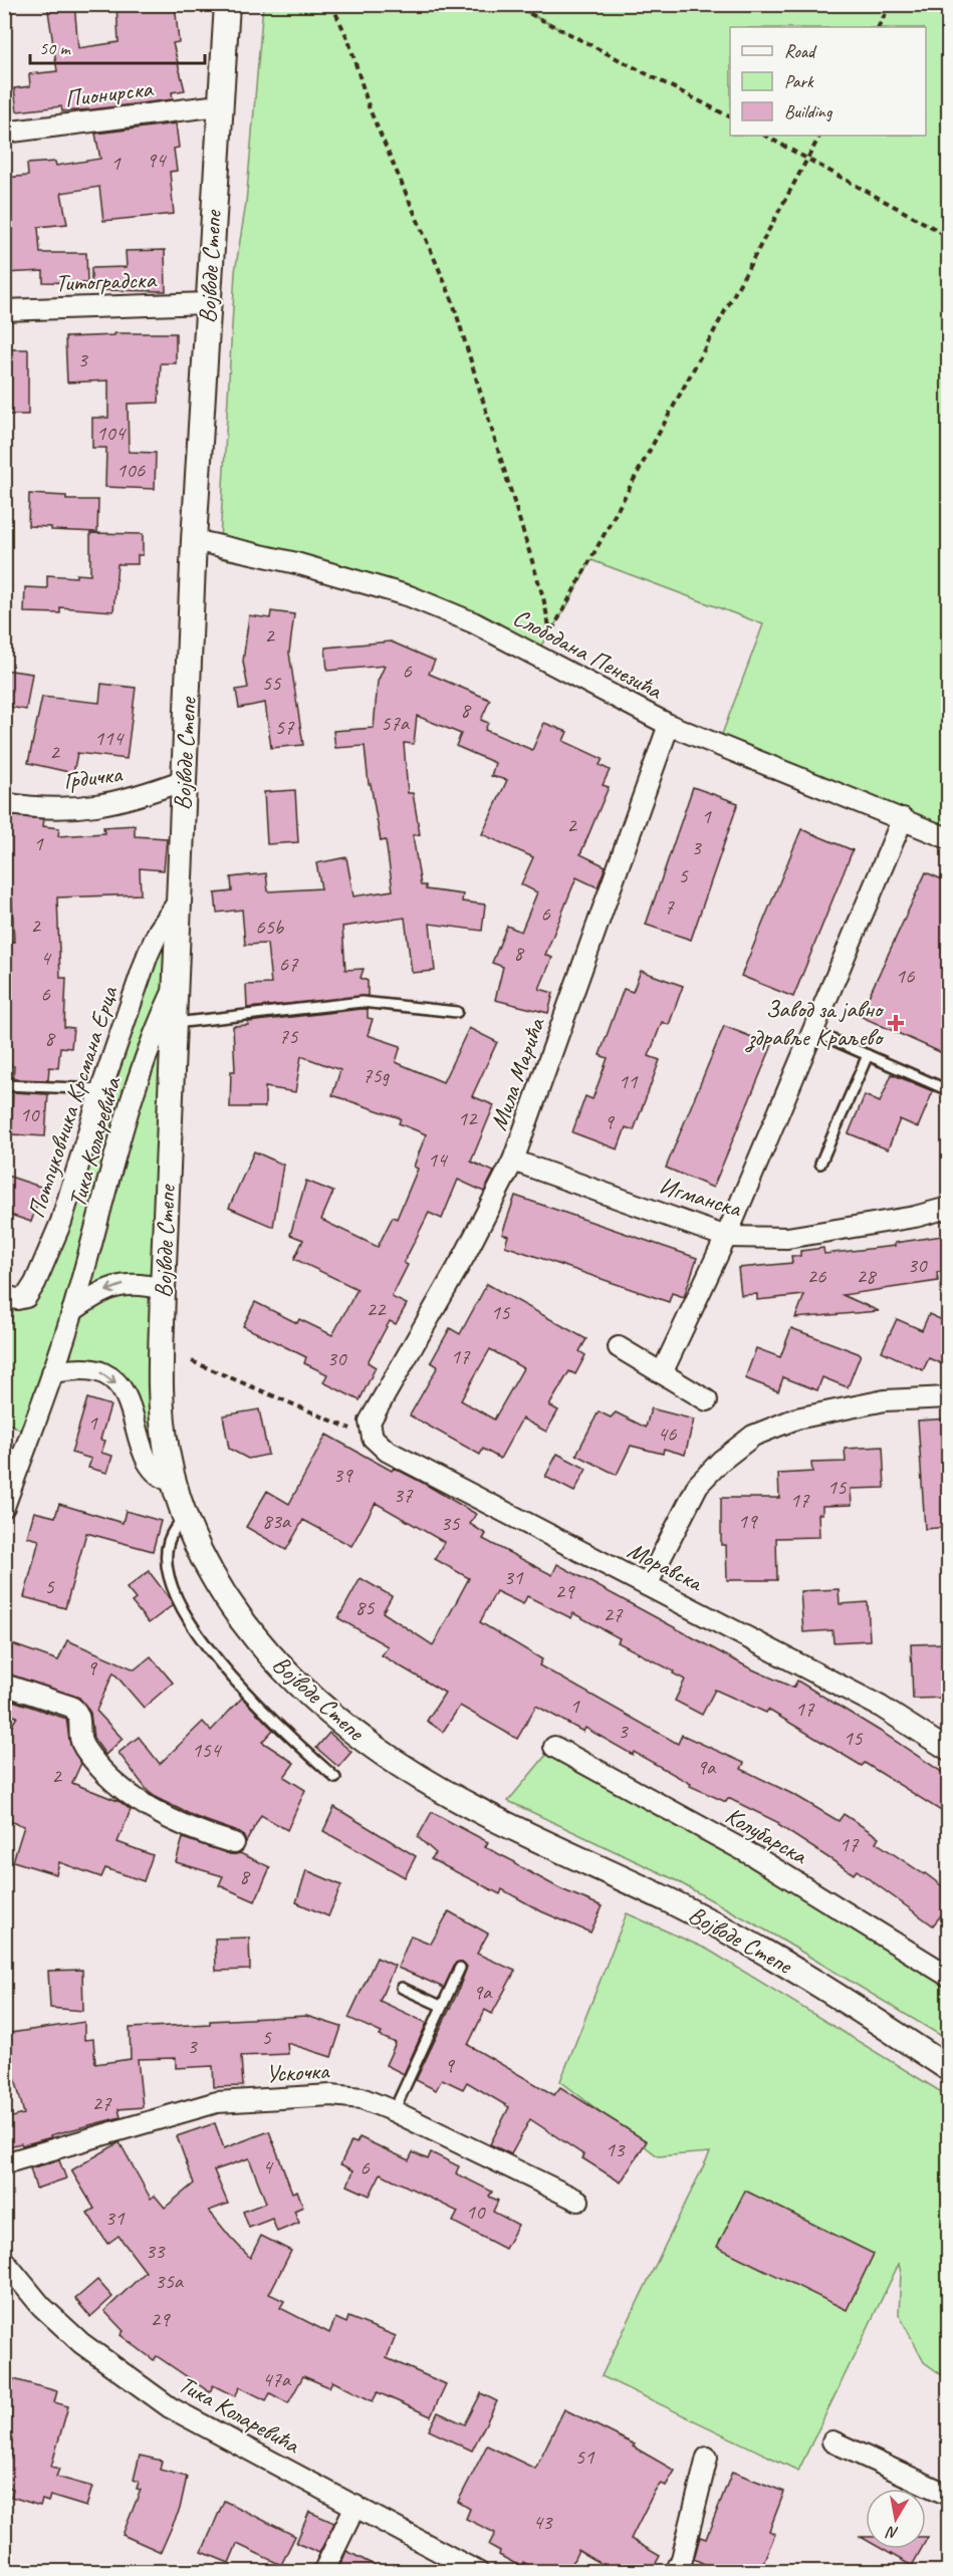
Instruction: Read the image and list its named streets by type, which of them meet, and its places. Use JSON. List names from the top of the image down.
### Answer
{
  "streets": {
    "street": [
      "Пионирска",
      "Војводе Степе",
      "Титоградска",
      "Слободана Пенезића",
      "Грдичка",
      "Мила Марића",
      "Потпуковника Крсмана Ерца",
      "Тика Коларевића",
      "Игманска",
      "Моравска",
      "Колубарска",
      "Ускочка"
    ]
  },
  "crossings": [
    ["Пионирска", "Војводе Степе"],
    ["Војводе Степе", "Титоградска"],
    ["Војводе Степе", "Слободана Пенезића"],
    ["Војводе Степе", "Грдичка"],
    ["Војводе Степе", "Потпуковника Крсмана Ерца"],
    ["Војводе Степе", "Тика Коларевића"],
    ["Слободана Пенезића", "Мила Марића"],
    ["Мила Марића", "Игманска"],
    ["Мила Марића", "Моравска"]
  ],
  "places": {
    "health": ["Завод за јавно здравље Краљево"]
  },
  "house_numbers": [
    "94",
    "1",
    "3",
    "104",
    "106",
    "2",
    "6",
    "55",
    "8",
    "57a",
    "57",
    "114",
    "2",
    "1",
    "2",
    "1",
    "3",
    "5",
    "7",
    "6",
    "2",
    "65b",
    "8",
    "4",
    "67",
    "16",
    "6",
    "75",
    "8",
    "75g",
    "11",
    "10",
    "12",
    "9",
    "14",
    "30",
    "26",
    "28",
    "22",
    "15",
    "17",
    "30",
    "1",
    "46",
    "39",
    "15",
    "37",
    "17",
    "83a",
    "19",
    "35",
    "31",
    "5",
    "29",
    "85",
    "27",
    "9",
    "1",
    "17",
    "3",
    "15",
    "154",
    "9a",
    "2",
    "17",
    "8",
    "9a",
    "5",
    "3",
    "9",
    "27",
    "13",
    "4",
    "6",
    "10",
    "31",
    "33",
    "35a",
    "29",
    "47a",
    "51",
    "43"
  ],
  "legend": ["Road", "Park", "Building"],
  "scale_bar": "50 m",
  "north": "bottom"
}
